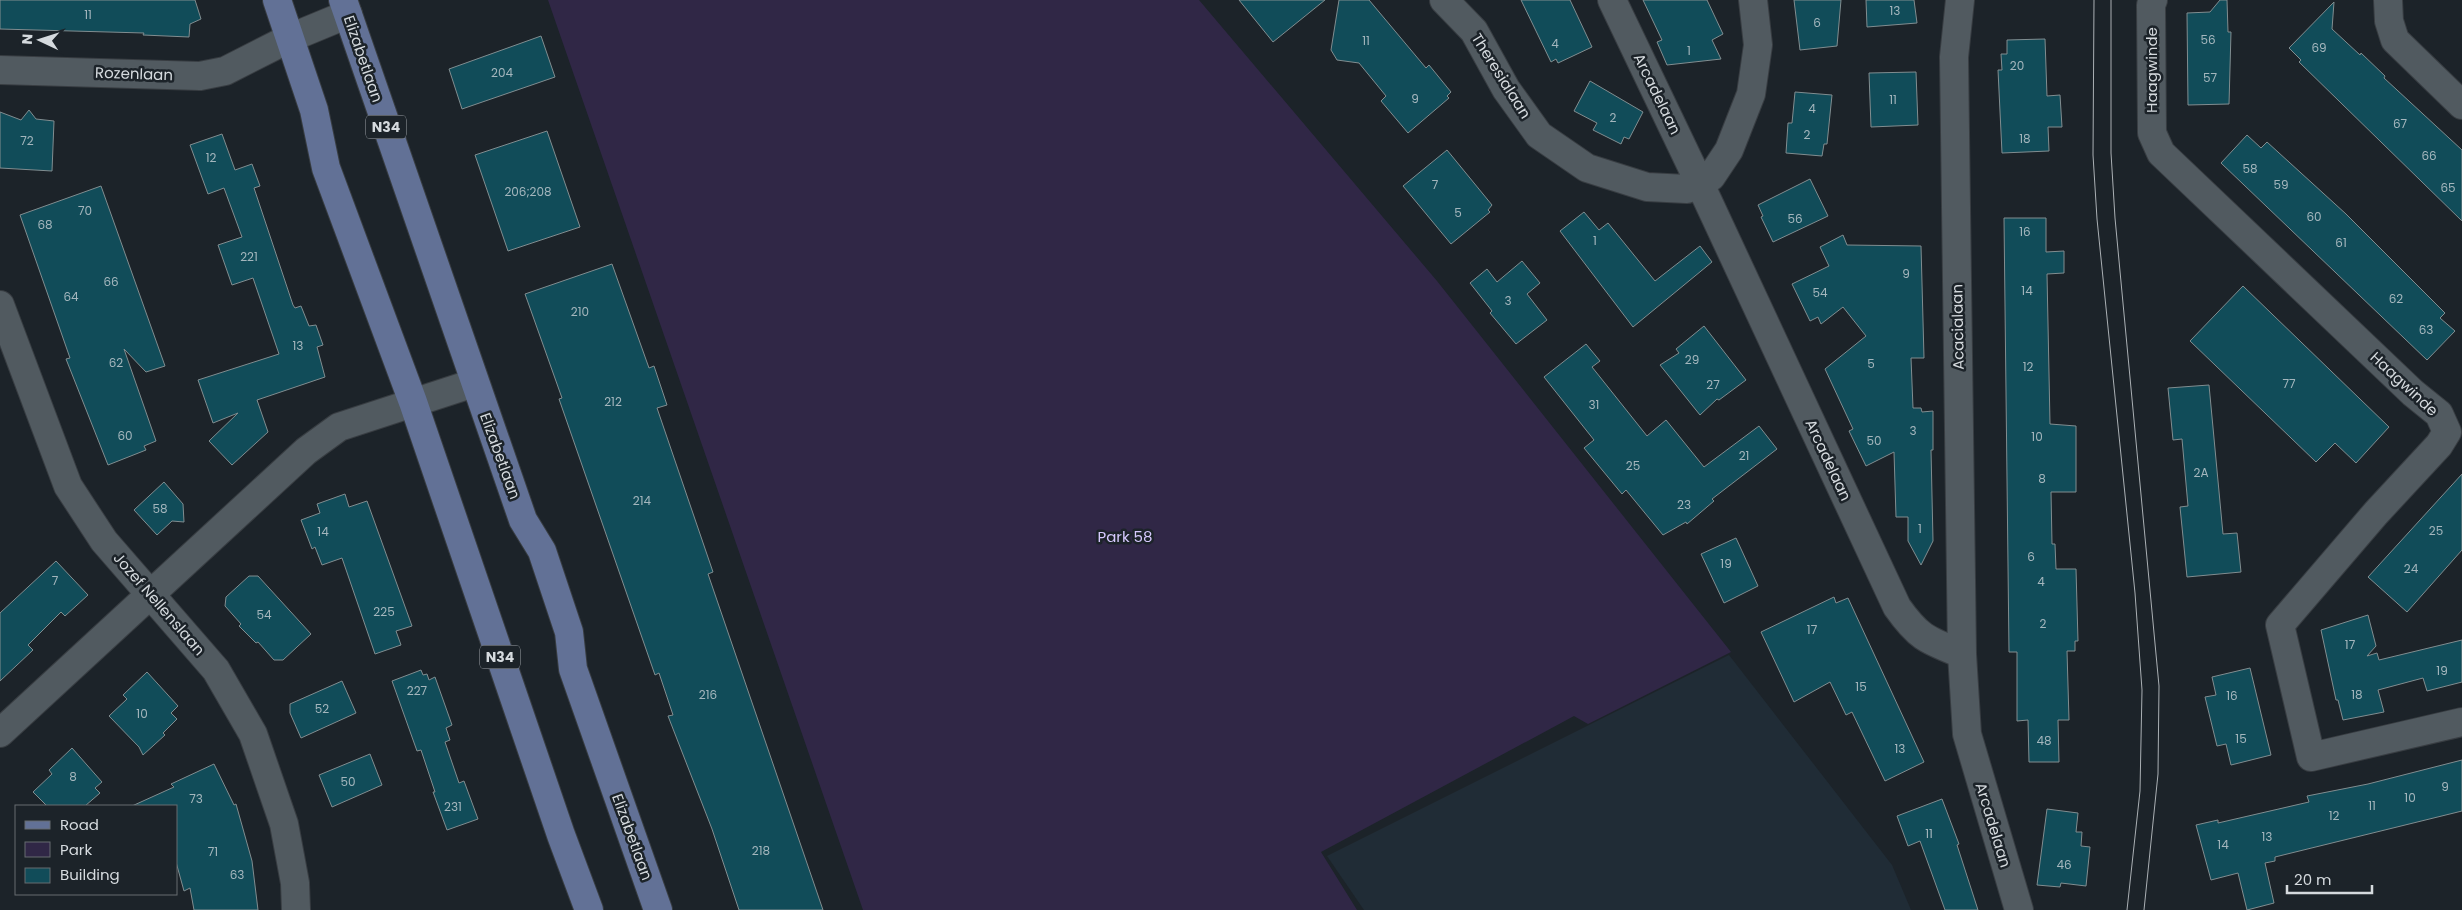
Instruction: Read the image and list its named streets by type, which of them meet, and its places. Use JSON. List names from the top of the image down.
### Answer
{
  "streets": {
    "main road": ["Elizabetlaan", "N34"],
    "street": [
      "Haagwinde",
      "Rozenlaan",
      "Theresialaan",
      "Arcadelaan",
      "Acacialaan",
      "Jozef Nellenslaan"
    ]
  },
  "crossings": [
    ["Elizabetlaan", "Rozenlaan"],
    ["Rozenlaan", "N34"],
    ["Theresialaan", "Arcadelaan"],
    ["Arcadelaan", "Acacialaan"]
  ],
  "parks": ["Park 58"],
  "house_numbers": [
    "13",
    "11",
    "6",
    "56",
    "11",
    "4",
    "69",
    "1",
    "20",
    "204",
    "57",
    "9",
    "11",
    "4",
    "2",
    "67",
    "2",
    "18",
    "72",
    "66",
    "12",
    "58",
    "7",
    "59",
    "65",
    "206;208",
    "70",
    "5",
    "60",
    "56",
    "68",
    "16",
    "1",
    "61",
    "221",
    "9",
    "66",
    "14",
    "54",
    "64",
    "62",
    "3",
    "210",
    "63",
    "13",
    "29",
    "62",
    "5",
    "12",
    "77",
    "27",
    "212",
    "31",
    "3",
    "60",
    "10",
    "50",
    "21",
    "25",
    "2A",
    "8",
    "214",
    "23",
    "58",
    "1",
    "25",
    "14",
    "6",
    "19",
    "24",
    "7",
    "4",
    "225",
    "54",
    "2",
    "17",
    "17",
    "19",
    "15",
    "227",
    "216",
    "18",
    "16",
    "52",
    "10",
    "15",
    "48",
    "13",
    "8",
    "50",
    "9",
    "10",
    "73",
    "11",
    "231",
    "12",
    "11",
    "13",
    "14",
    "218",
    "71",
    "46",
    "63"
  ],
  "legend": ["Road", "Park", "Building"],
  "scale_bar": "20 m",
  "north": "left"
}
